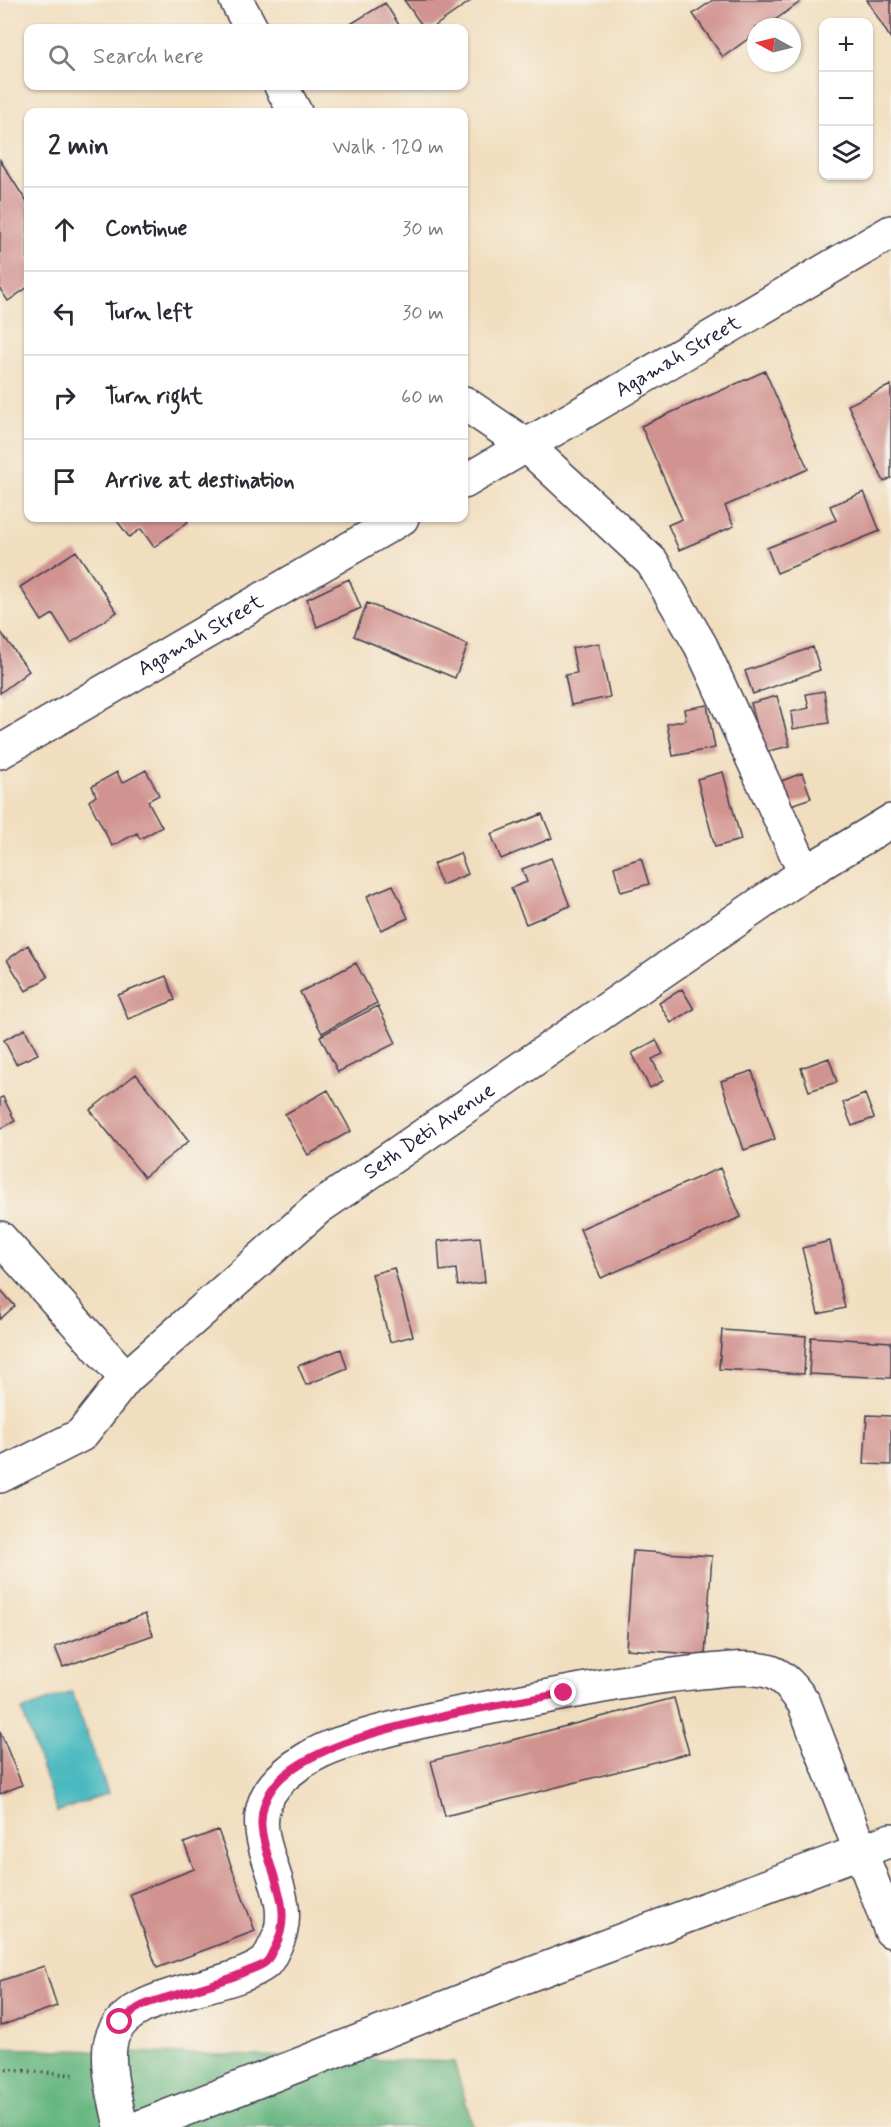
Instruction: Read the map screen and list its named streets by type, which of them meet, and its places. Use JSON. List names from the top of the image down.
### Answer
{
  "streets": {
    "street": ["Agamah Street", "Seth Deti Avenue"]
  },
  "north": "left",
  "page": {
    "map_buttons": ["+", "−"],
    "search": "Search here",
    "heading": ["2 min", "Walk · 120 m"],
    "list": [
      ["Continue", "30 m"],
      ["Turn left", "30 m"],
      ["Turn right", "60 m"],
      "Arrive at destination"
    ]
  }
}
